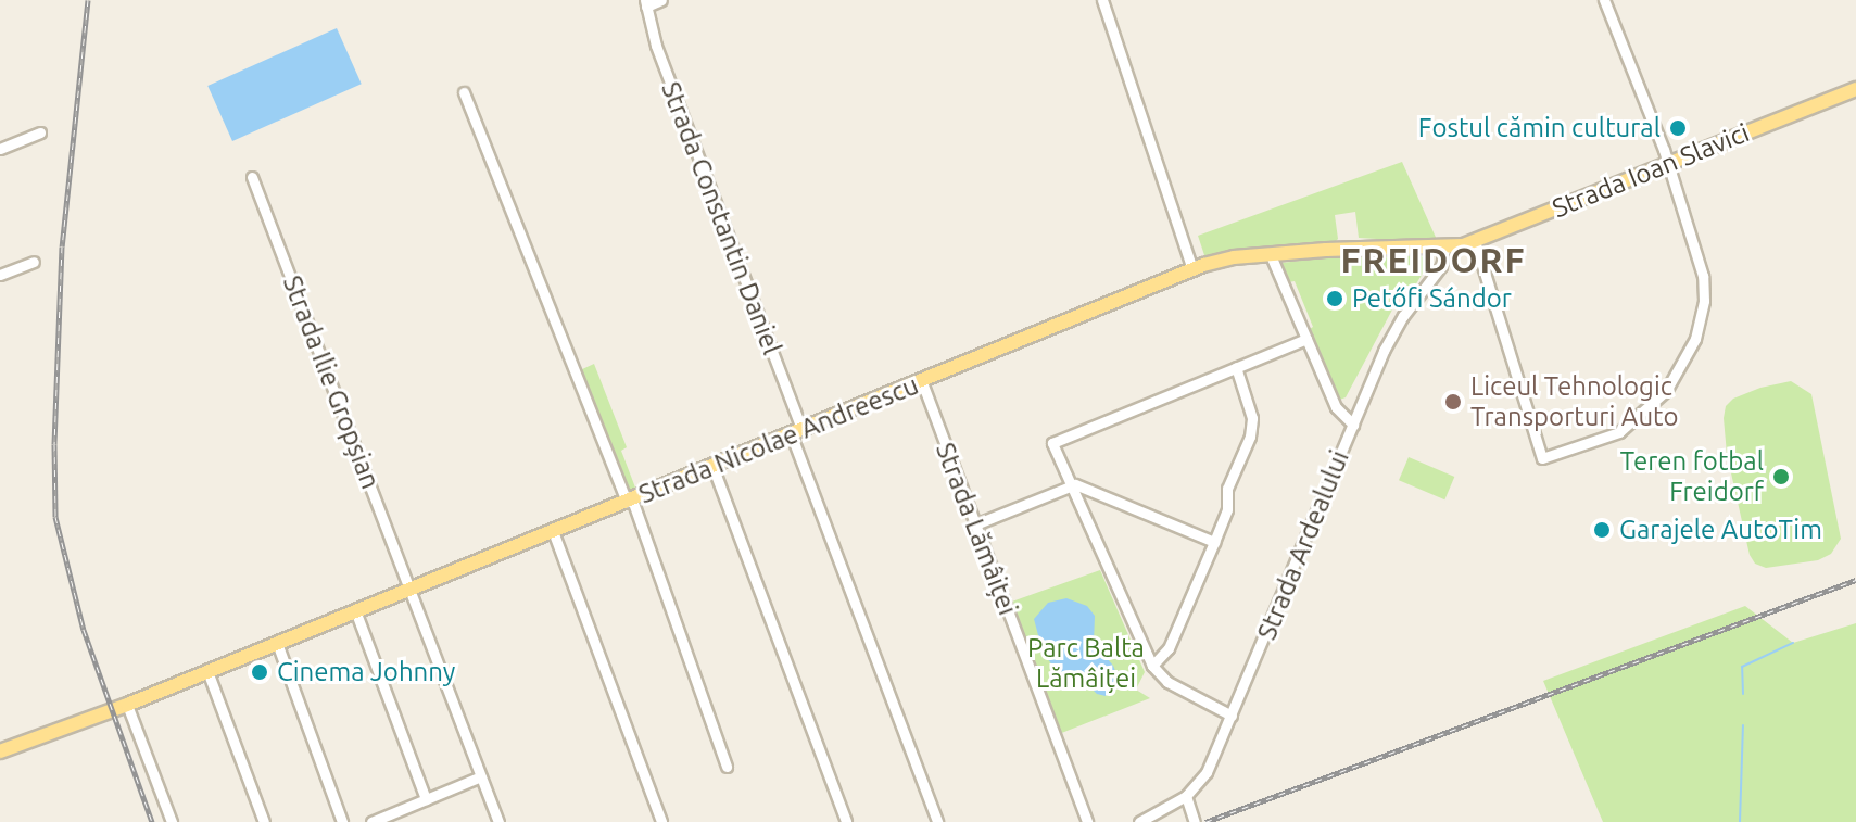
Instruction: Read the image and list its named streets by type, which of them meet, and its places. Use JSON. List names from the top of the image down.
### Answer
{
  "streets": {
    "main road": ["Strada Ioan Slavici", "Strada Nicolae Andreescu"],
    "street": [
      "Strada Constantin Daniel",
      "Strada Ilie Gropșian",
      "Strada Lămâiței",
      "Strada Ardealului"
    ]
  },
  "crossings": [
    ["Strada Ioan Slavici", "Strada Nicolae Andreescu"],
    ["Strada Ioan Slavici", "Strada Ardealului"],
    ["Strada Constantin Daniel", "Strada Nicolae Andreescu"],
    ["Strada Ilie Gropșian", "Strada Nicolae Andreescu"],
    ["Strada Nicolae Andreescu", "Strada Lămâiței"],
    ["Strada Nicolae Andreescu", "Strada Ardealului"]
  ],
  "districts": ["FREIDORF"],
  "parks": ["Parc Balta Lămâiței"],
  "places": [
    "Fostul cămin cultural",
    "Petőfi Sándor",
    "Liceul Tehnologic Transporturi Auto",
    "Teren fotbal Freidorf",
    "Garajele AutoTim",
    "Cinema Johnny"
  ]
}
